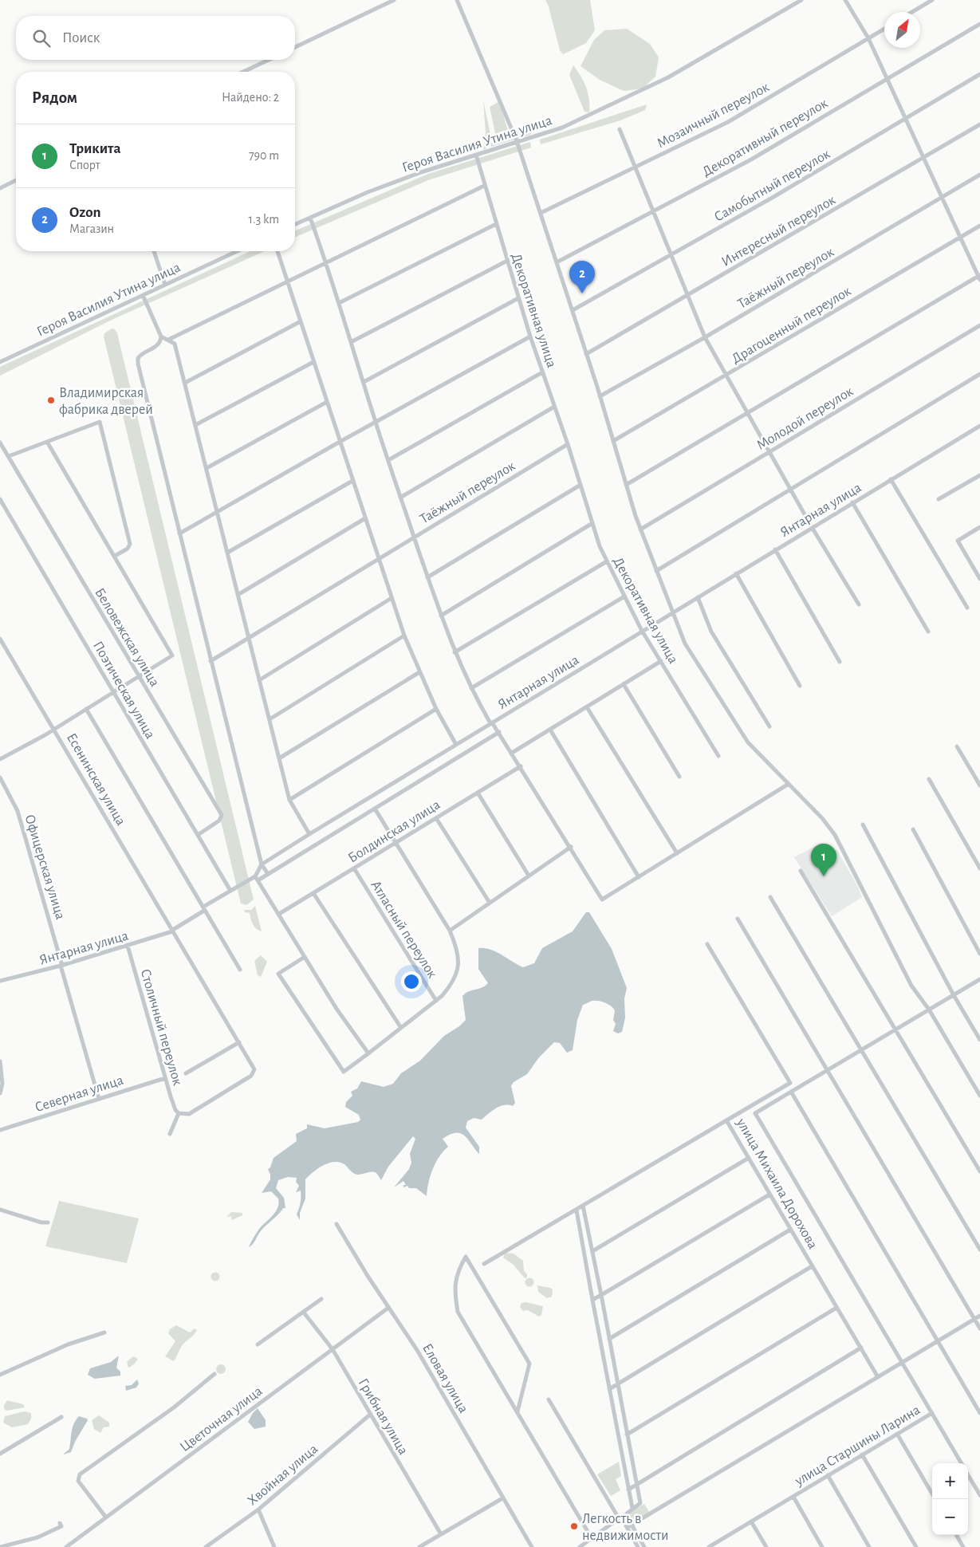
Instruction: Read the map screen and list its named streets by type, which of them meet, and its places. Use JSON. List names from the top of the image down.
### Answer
{
  "streets": {
    "street": [
      "Мозаичный переулок",
      "Декоративный переулок",
      "Героя Василия Утина улица",
      "Самобытный переулок",
      "Интересный переулок",
      "Таёжный переулок",
      "Декоративная улица",
      "Драгоценный переулок",
      "Молодой переулок",
      "Янтарная улица",
      "Беловежская улица",
      "Поэтическая улица",
      "Есенинская улица",
      "Болдинская улица",
      "Офицерская улица",
      "Атласный переулок",
      "Столичный переулок",
      "Северная улица",
      "улица Михаила Дорохова",
      "Еловая улица",
      "Грибная улица",
      "Цветочная улица",
      "улица Старшины Ларина",
      "Хвойная улица"
    ]
  },
  "crossings": [
    ["Героя Василия Утина улица", "Декоративная улица"],
    ["Таёжный переулок", "Декоративная улица"],
    ["Декоративная улица", "Янтарная улица"],
    ["Янтарная улица", "Поэтическая улица"],
    ["Янтарная улица", "Есенинская улица"],
    ["Янтарная улица", "Офицерская улица"],
    ["Янтарная улица", "Столичный переулок"],
    ["Беловежская улица", "Поэтическая улица"],
    ["Есенинская улица", "Столичный переулок"],
    ["Болдинская улица", "Атласный переулок"],
    ["Офицерская улица", "Северная улица"],
    ["Столичный переулок", "Северная улица"],
    ["Еловая улица", "Цветочная улица"],
    ["Грибная улица", "Цветочная улица"],
    ["Грибная улица", "Хвойная улица"]
  ],
  "places": ["Владимирская фабрика дверей", "Легкость в недвижимости"],
  "north": "top right",
  "page": {
    "search": "Поиск",
    "heading": ["Рядом", "Найдено: 2"],
    "list": [
      {
        "mark": "1",
        "name": "Трикита",
        "note": "Спорт",
        "value": "790 m"
      },
      {
        "mark": "2",
        "name": "Ozon",
        "note": "Магазин",
        "value": "1.3 km"
      }
    ],
    "pins": ["2", "1"],
    "map_buttons": ["+", "−"]
  }
}
